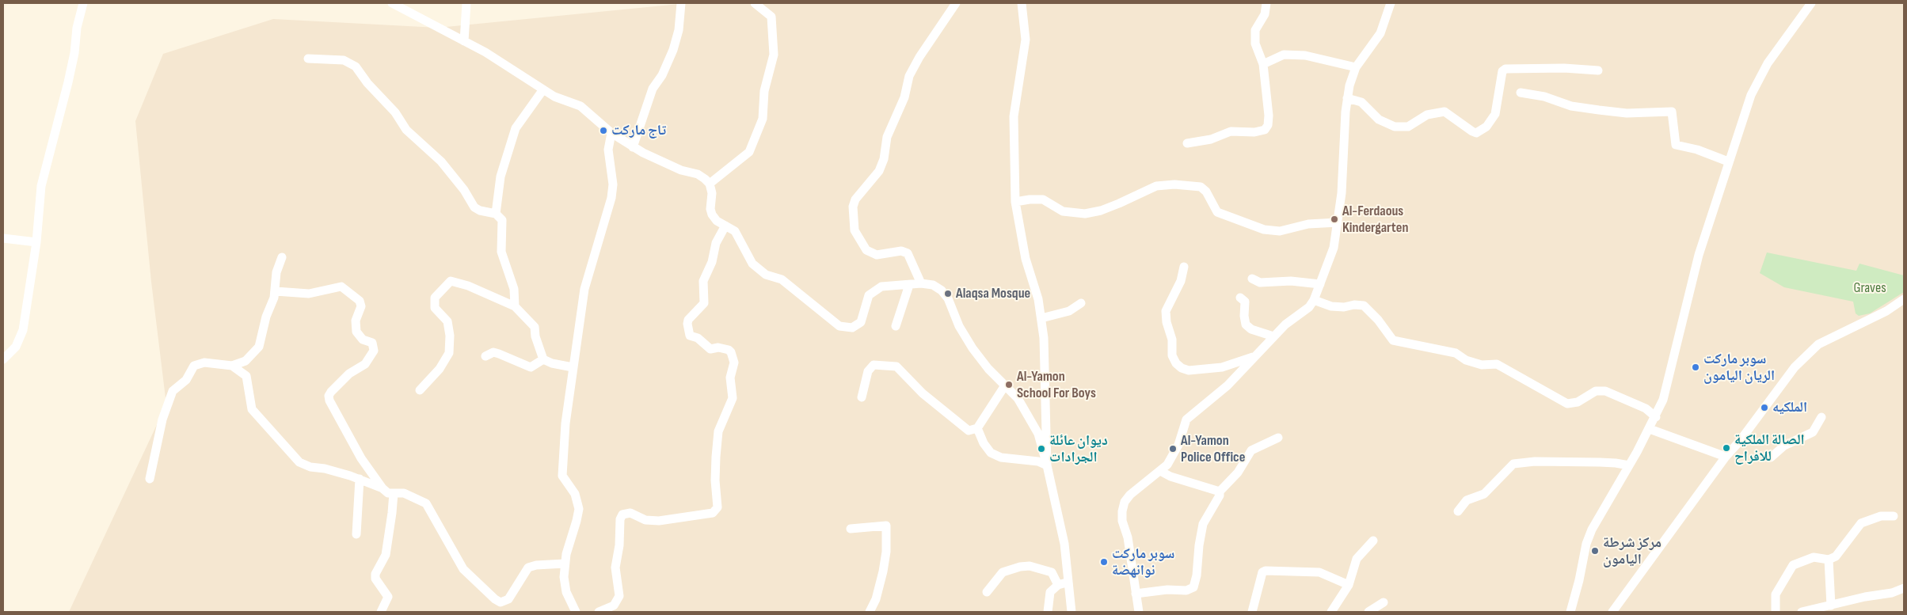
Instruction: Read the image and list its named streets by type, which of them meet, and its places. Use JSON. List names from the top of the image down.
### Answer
{
  "parks": ["Graves"],
  "places": [
    "تاج ماركت",
    "Al-Ferdaous Kindergarten",
    "Alaqsa Mosque",
    "سوبر ماركت الريان اليامون",
    "Al-Yamon School For Boys",
    "الملكيه",
    "الصالة الملكية للافراح",
    "ديوان عائلة الجرادات",
    "Al-Yamon Police Office",
    "مركز شرطة اليامون",
    "سوبر ماركت نوانهضة"
  ]
}
